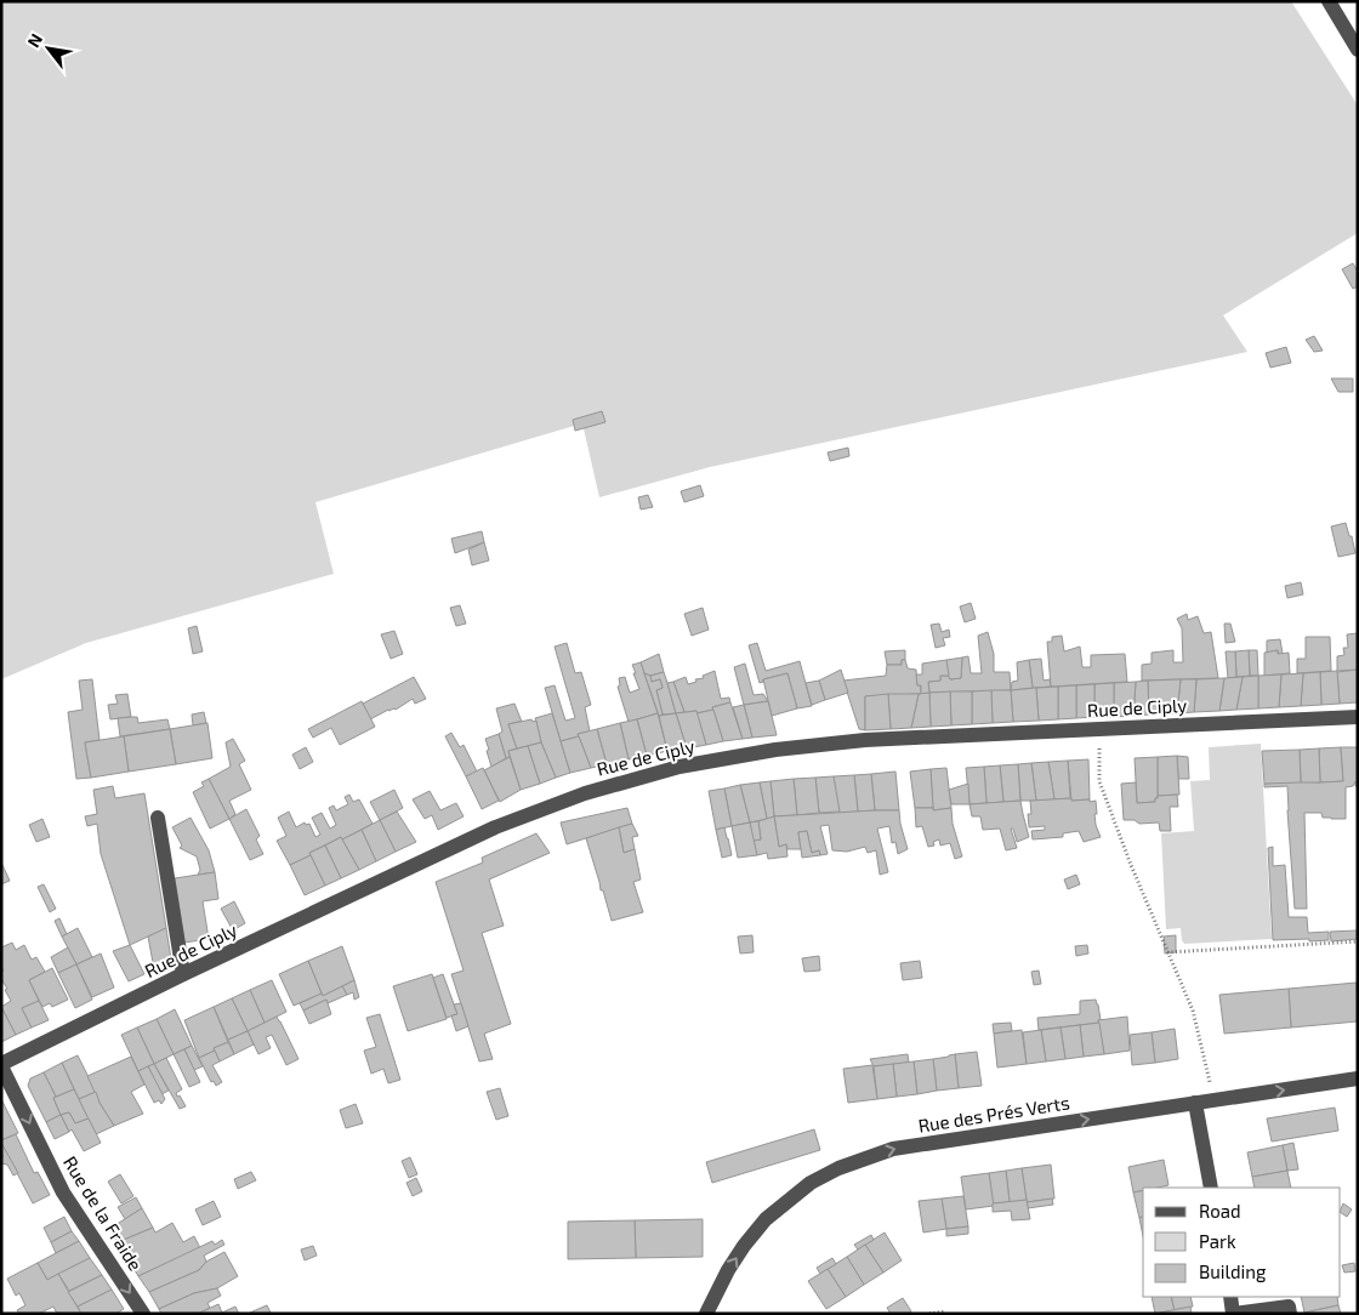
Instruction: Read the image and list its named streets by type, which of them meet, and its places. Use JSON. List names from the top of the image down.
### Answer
{
  "streets": {
    "street": ["Rue de Ciply", "Rue des Prés Verts", "Rue de la Fraide"]
  },
  "crossings": [
    ["Rue de Ciply", "Rue de la Fraide"]
  ],
  "one_way": ["Rue des Prés Verts", "Rue de la Fraide"],
  "legend": ["Road", "Park", "Building"],
  "north": "top left"
}
